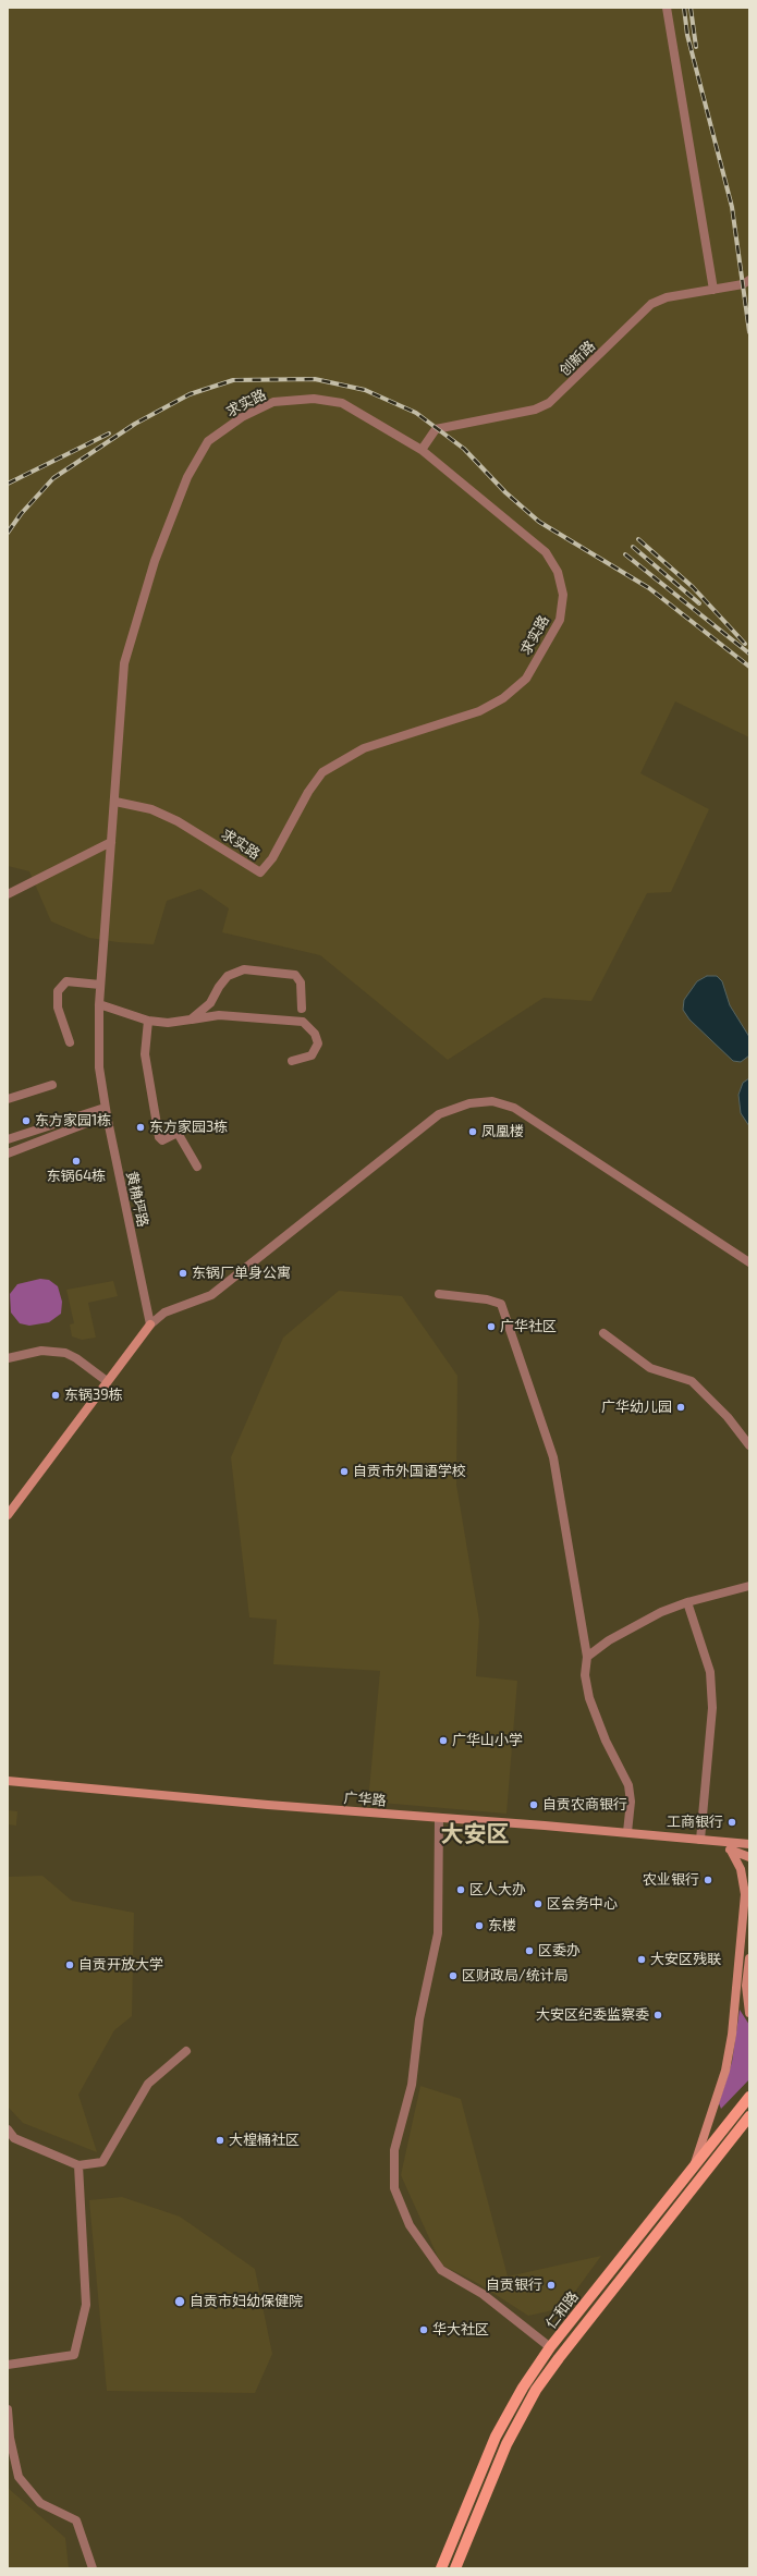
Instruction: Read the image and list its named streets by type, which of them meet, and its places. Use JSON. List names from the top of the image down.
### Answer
{
  "streets": {
    "main road": ["广华路", "仁和路"],
    "street": ["创新路", "求实路", "黄桷坪路"]
  },
  "crossings": [
    ["创新路", "求实路"],
    ["求实路", "黄桷坪路"]
  ],
  "districts": ["大安区"],
  "places": [
    "东方家园1栋",
    "东方家园3栋",
    "凤凰楼",
    "东锅64栋",
    "东锅厂单身公寓",
    "广华社区",
    "东锅39栋",
    "广华幼儿园",
    "自贡市外国语学校",
    "广华山小学",
    "自贡农商银行",
    "工商银行",
    "农业银行",
    "区人大办",
    "区会务中心",
    "东楼",
    "区委办",
    "大安区残联",
    "自贡开放大学",
    "区财政局/统计局",
    "大安区纪委监察委",
    "大楻桶社区",
    "自贡银行",
    "自贡市妇幼保健院",
    "华大社区"
  ]
}
